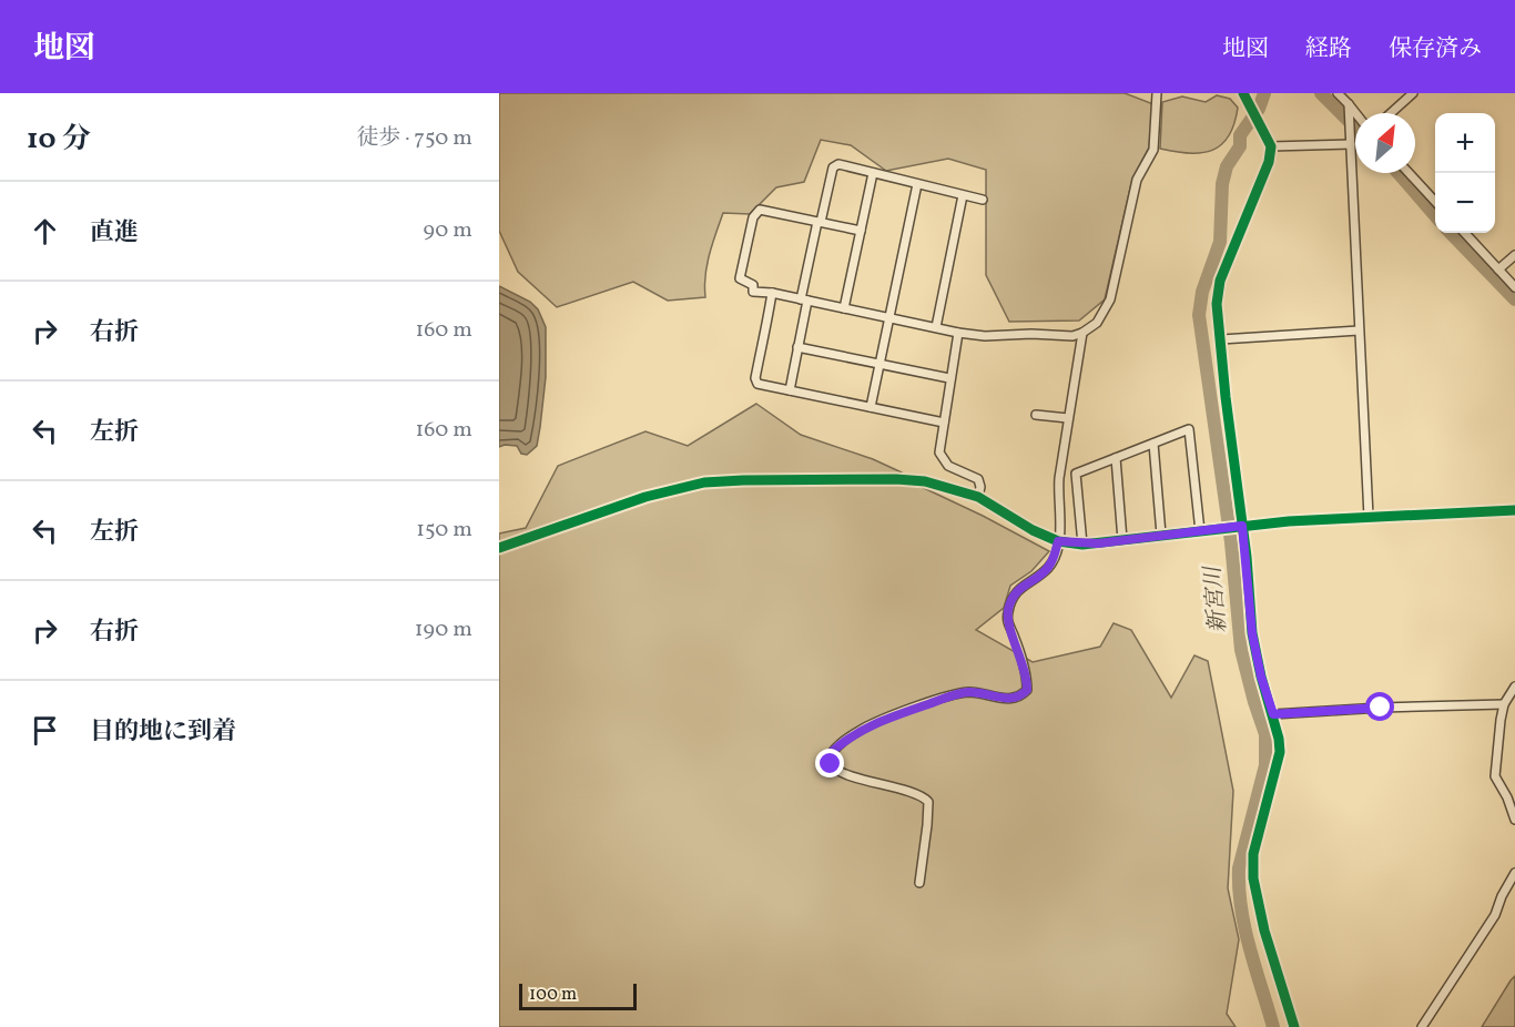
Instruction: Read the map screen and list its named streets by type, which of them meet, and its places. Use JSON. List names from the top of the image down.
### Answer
{
  "water": ["新宮川"],
  "scale_bar": "100 m",
  "north": "top right",
  "page": {
    "header": "地図",
    "nav": ["地図", "経路", "保存済み"],
    "heading": ["10 分", "徒歩 · 750 m"],
    "map_buttons": ["+", "−"],
    "list": [
      ["直進", "90 m"],
      ["右折", "160 m"],
      ["左折", "160 m"],
      ["左折", "150 m"],
      ["右折", "190 m"],
      "目的地に到着"
    ],
    "scale": "100 m"
  }
}
